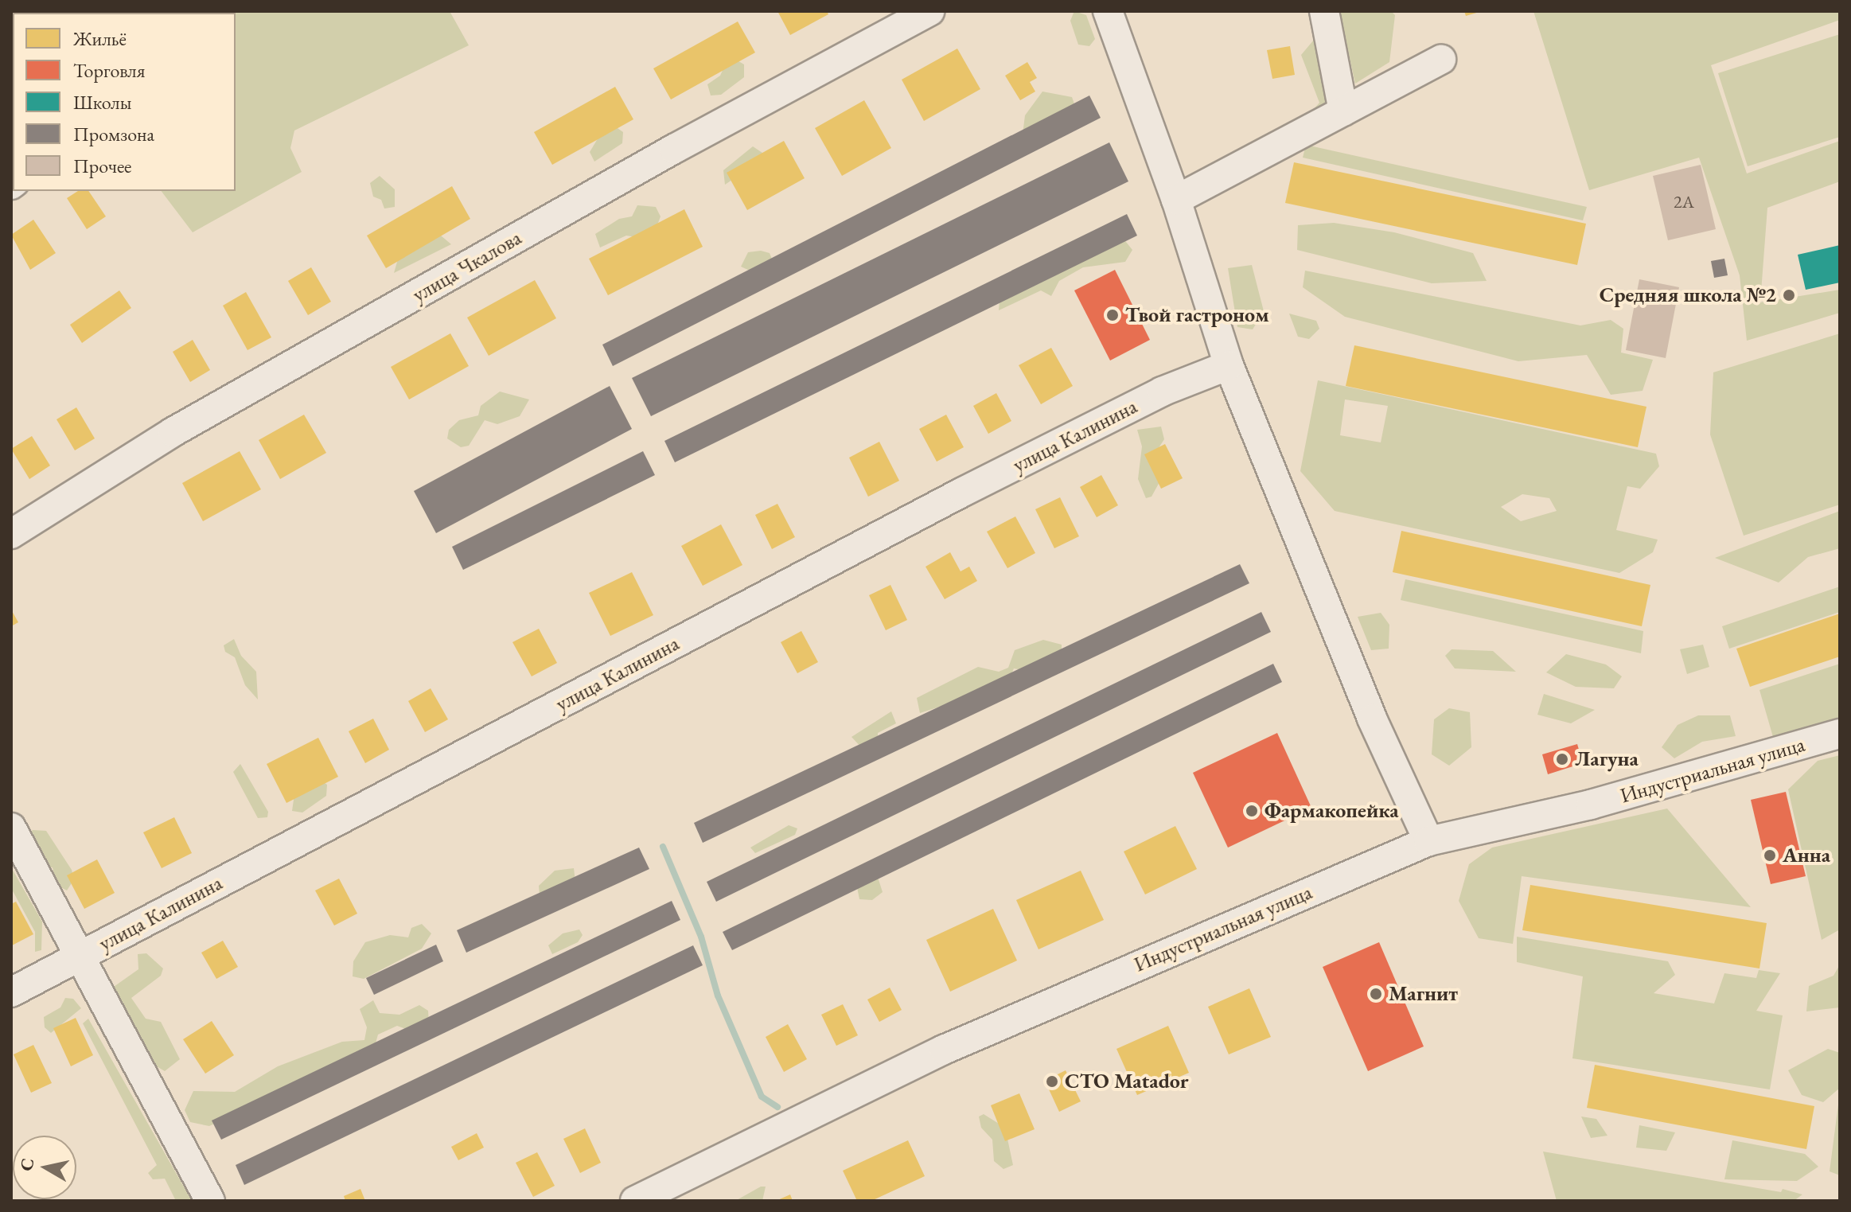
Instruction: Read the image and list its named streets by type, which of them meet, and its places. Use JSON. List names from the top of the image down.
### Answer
{
  "streets": {
    "street": ["улица Чкалова", "улица Калинина", "Индустриальная улица"]
  },
  "places": [
    "Средняя школа №2",
    "Твой гастроном",
    "Лагуна",
    "Фармакопейка",
    "Анна",
    "Магнит",
    "СТО Matador"
  ],
  "house_numbers": ["2А"],
  "legend": [
    "Жильё",
    "Торговля",
    "Школы",
    "Промзона",
    "Прочее"
  ],
  "north": "left"
}
